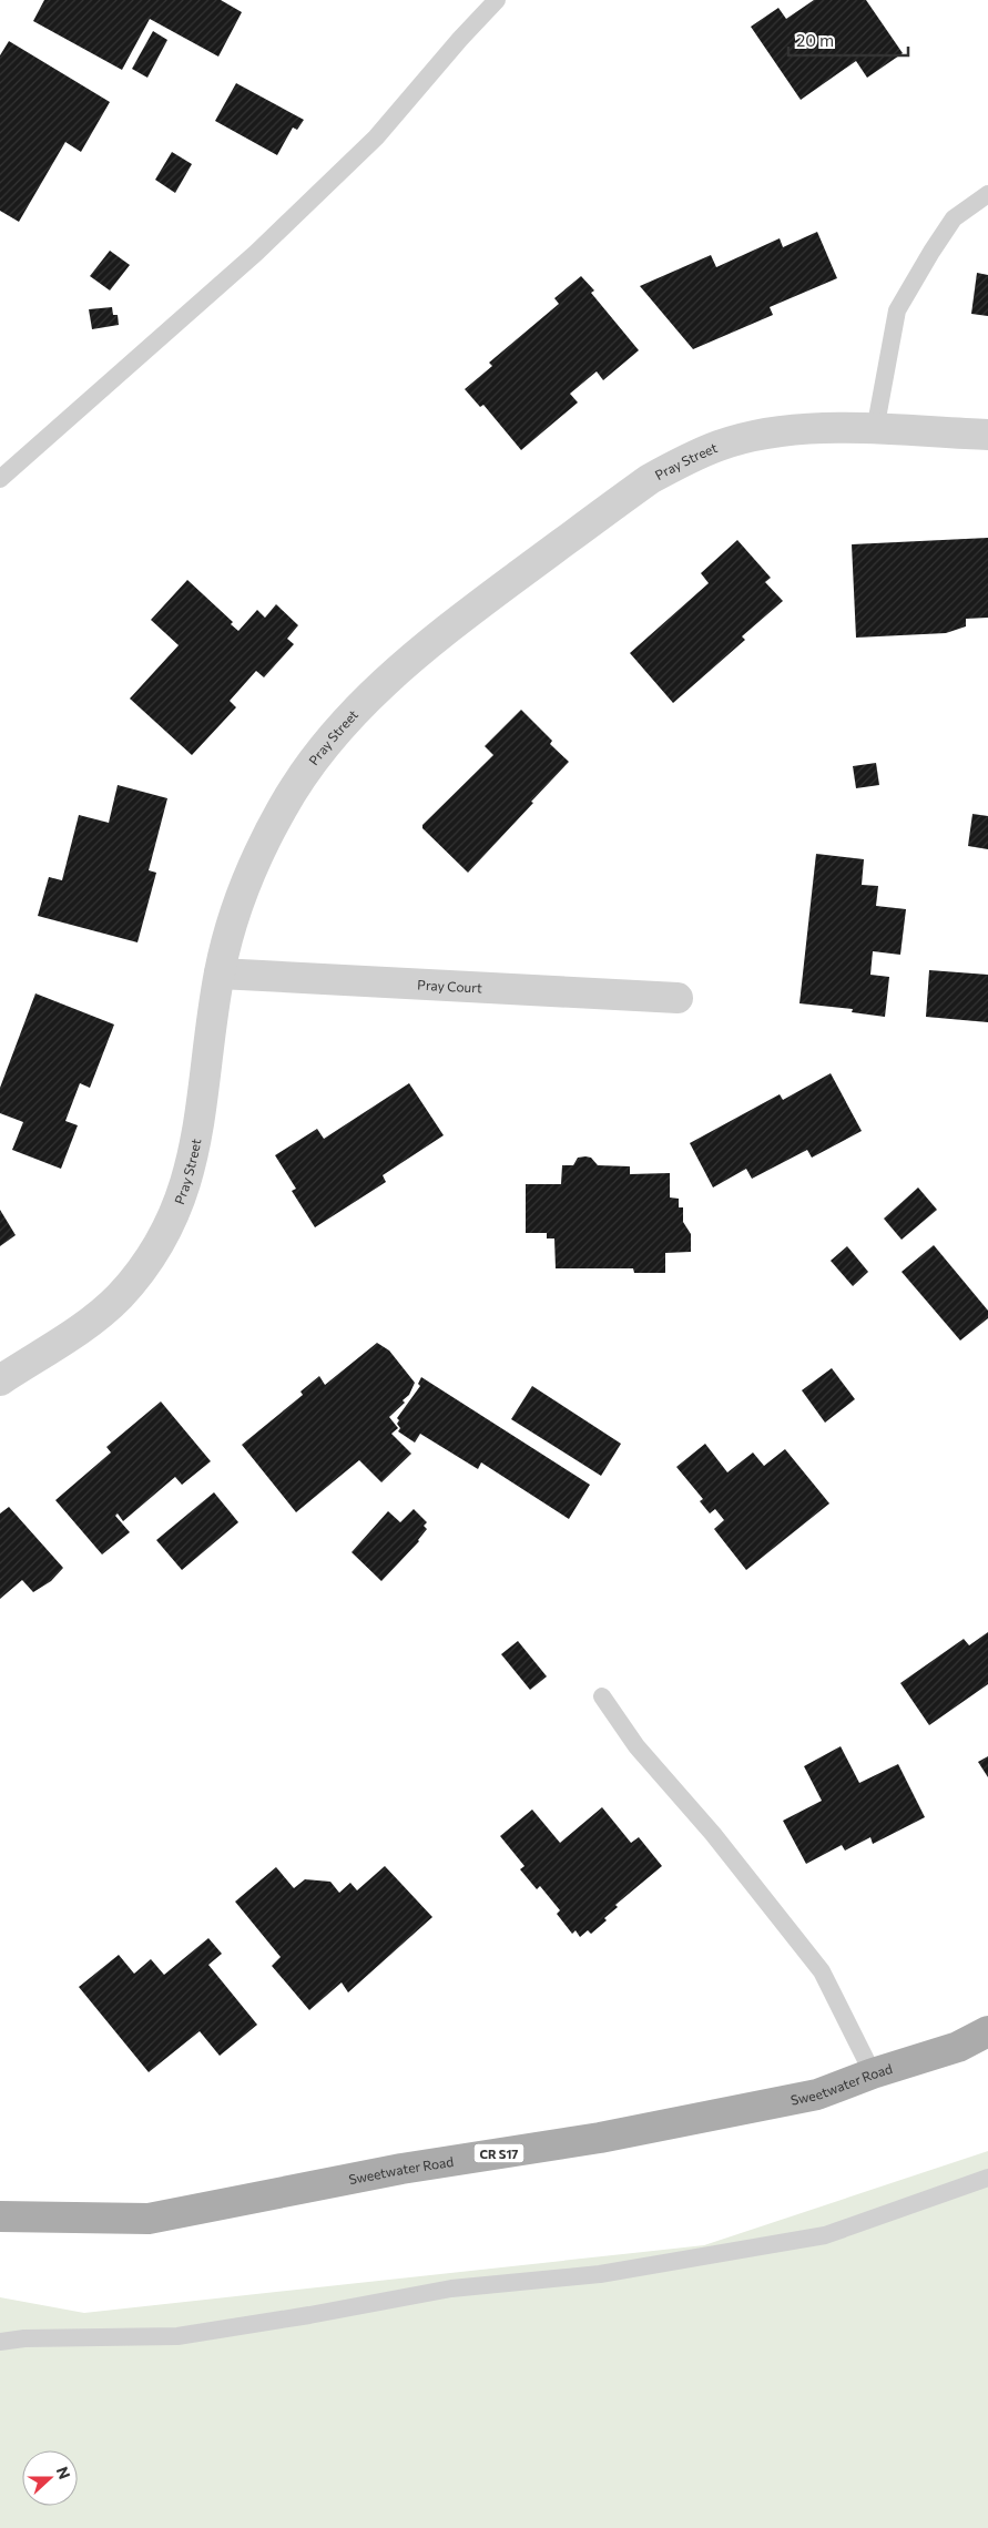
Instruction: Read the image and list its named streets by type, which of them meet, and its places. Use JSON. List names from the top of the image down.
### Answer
{
  "streets": {
    "main road": ["Sweetwater Road", "CR S17"],
    "street": ["Pray Street", "Pray Court"]
  },
  "crossings": [
    ["Pray Street", "Pray Court"]
  ],
  "scale_bar": "20 m",
  "north": "right"
}
